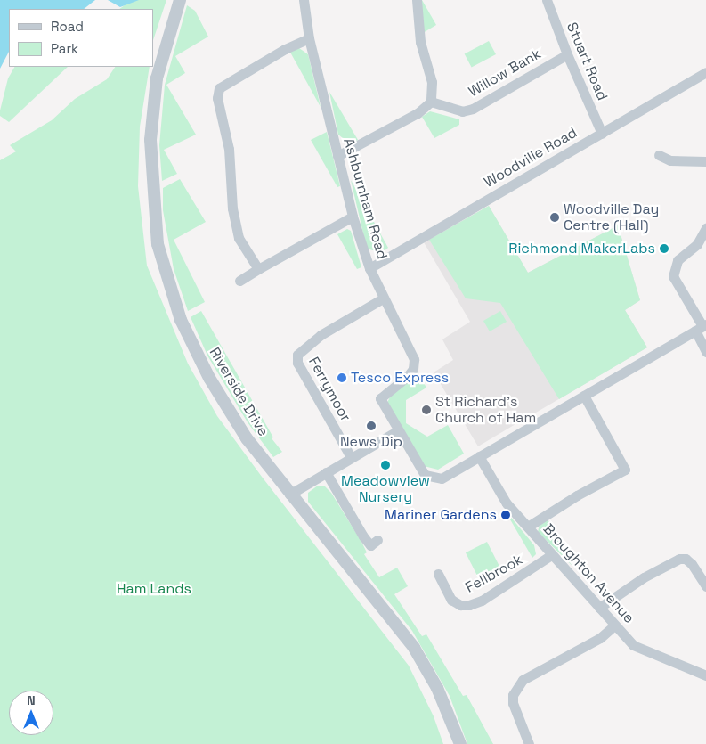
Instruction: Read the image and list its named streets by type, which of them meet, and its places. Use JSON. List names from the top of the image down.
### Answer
{
  "streets": {
    "street": [
      "Stuart Road",
      "Willow Bank",
      "Woodville Road",
      "Ashburnham Road",
      "Ferrymoor",
      "Riverside Drive",
      "Fellbrook",
      "Broughton Avenue"
    ]
  },
  "crossings": [
    ["Stuart Road", "Willow Bank"],
    ["Stuart Road", "Woodville Road"],
    ["Woodville Road", "Ashburnham Road"],
    ["Ashburnham Road", "Ferrymoor"],
    ["Ashburnham Road", "Broughton Avenue"],
    ["Fellbrook", "Broughton Avenue"]
  ],
  "parks": ["Ham Lands"],
  "places": [
    "Woodville Day Centre (Hall)",
    "Richmond MakerLabs",
    "Tesco Express",
    "St Richard's Church of Ham",
    "News Dip",
    "Meadowview Nursery",
    "Mariner Gardens"
  ],
  "legend": ["Road", "Park"],
  "north": "top"
}
